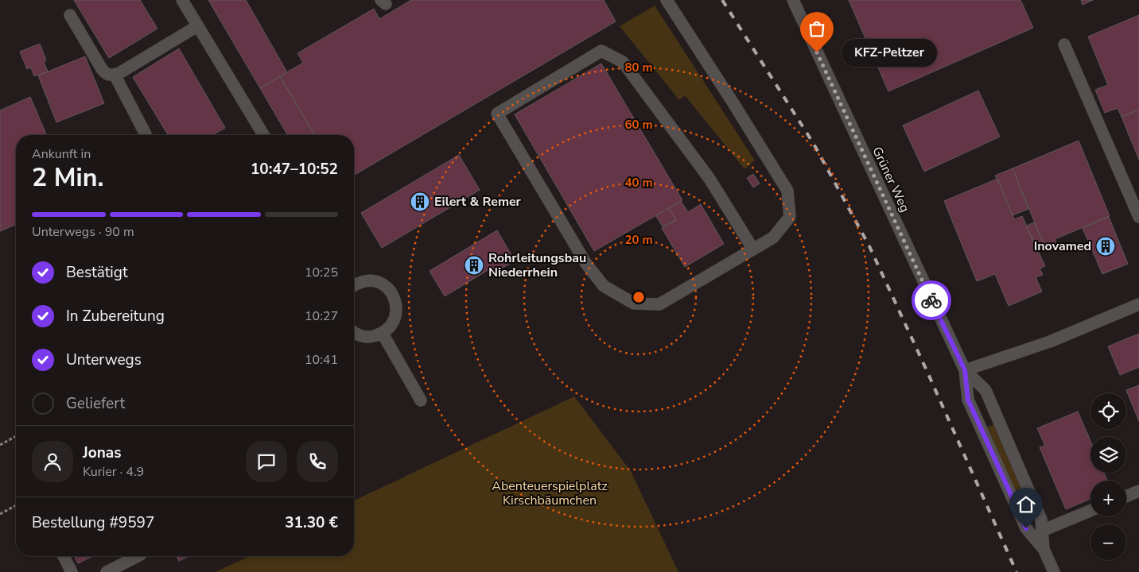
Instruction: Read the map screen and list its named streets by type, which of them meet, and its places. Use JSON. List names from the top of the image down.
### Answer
{
  "streets": {
    "street": ["Grüner Weg"]
  },
  "parks": ["Abenteuerspielplatz Kirschbäumchen"],
  "places": {
    "other": ["KFZ-Peltzer"],
    "building": ["Eilert & Remer", "Inovamed", "Rohrleitungsbau Niederrhein"]
  },
  "page": {
    "bubble": "KFZ-Peltzer",
    "heading": ["2 Min.", "Ankunft in", "10:47–10:52"],
    "panel": [
      "Jonas",
      "Kurier · 4.9",
      "Bestellung #9597",
      "31.30 €"
    ],
    "bar": "Unterwegs · 90 m",
    "list": [
      ["Bestätigt", "10:25"],
      ["In Zubereitung", "10:27"],
      ["Unterwegs", "10:41"],
      "Geliefert"
    ],
    "map_buttons": ["+", "−"]
  },
  "rings": [
    "80 m",
    "60 m",
    "40 m",
    "20 m"
  ]
}
